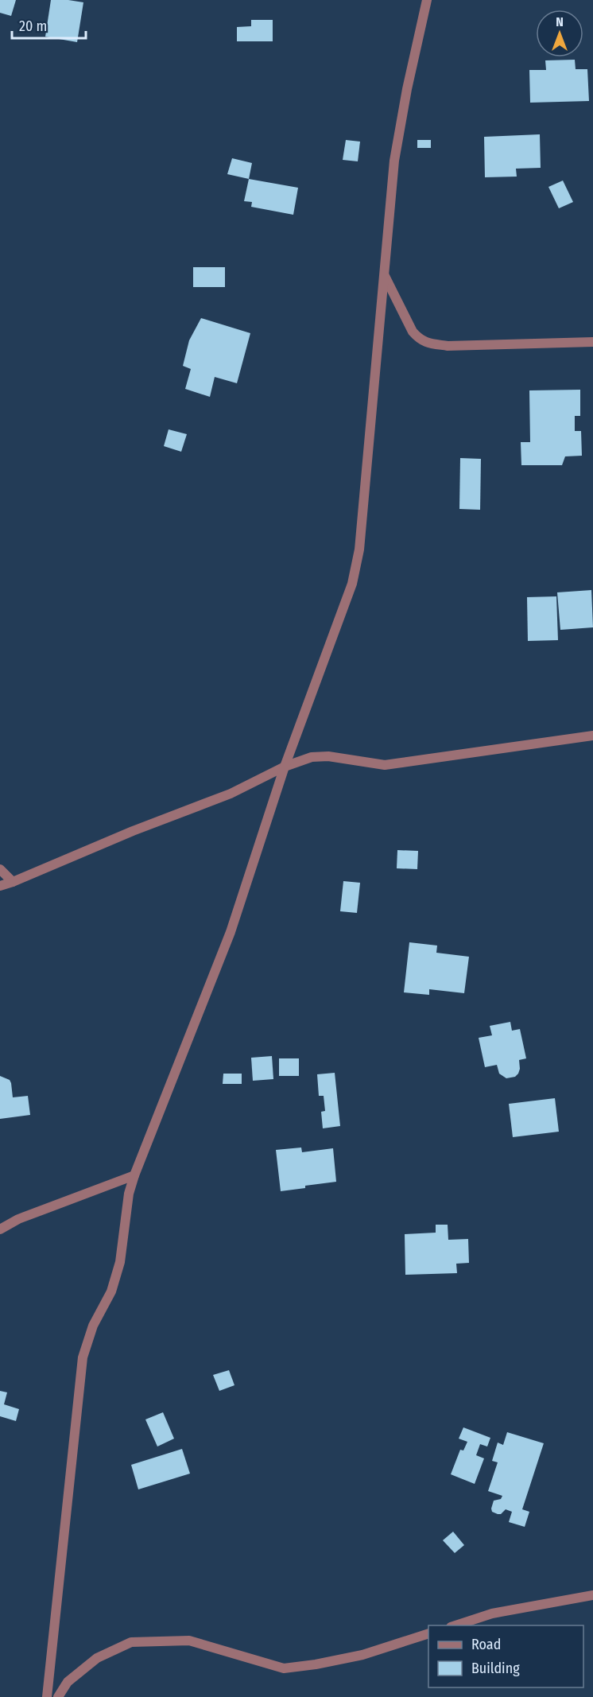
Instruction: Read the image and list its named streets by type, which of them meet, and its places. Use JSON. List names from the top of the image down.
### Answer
{
  "legend": ["Road", "Building"],
  "scale_bar": "20 m",
  "north": "top"
}
